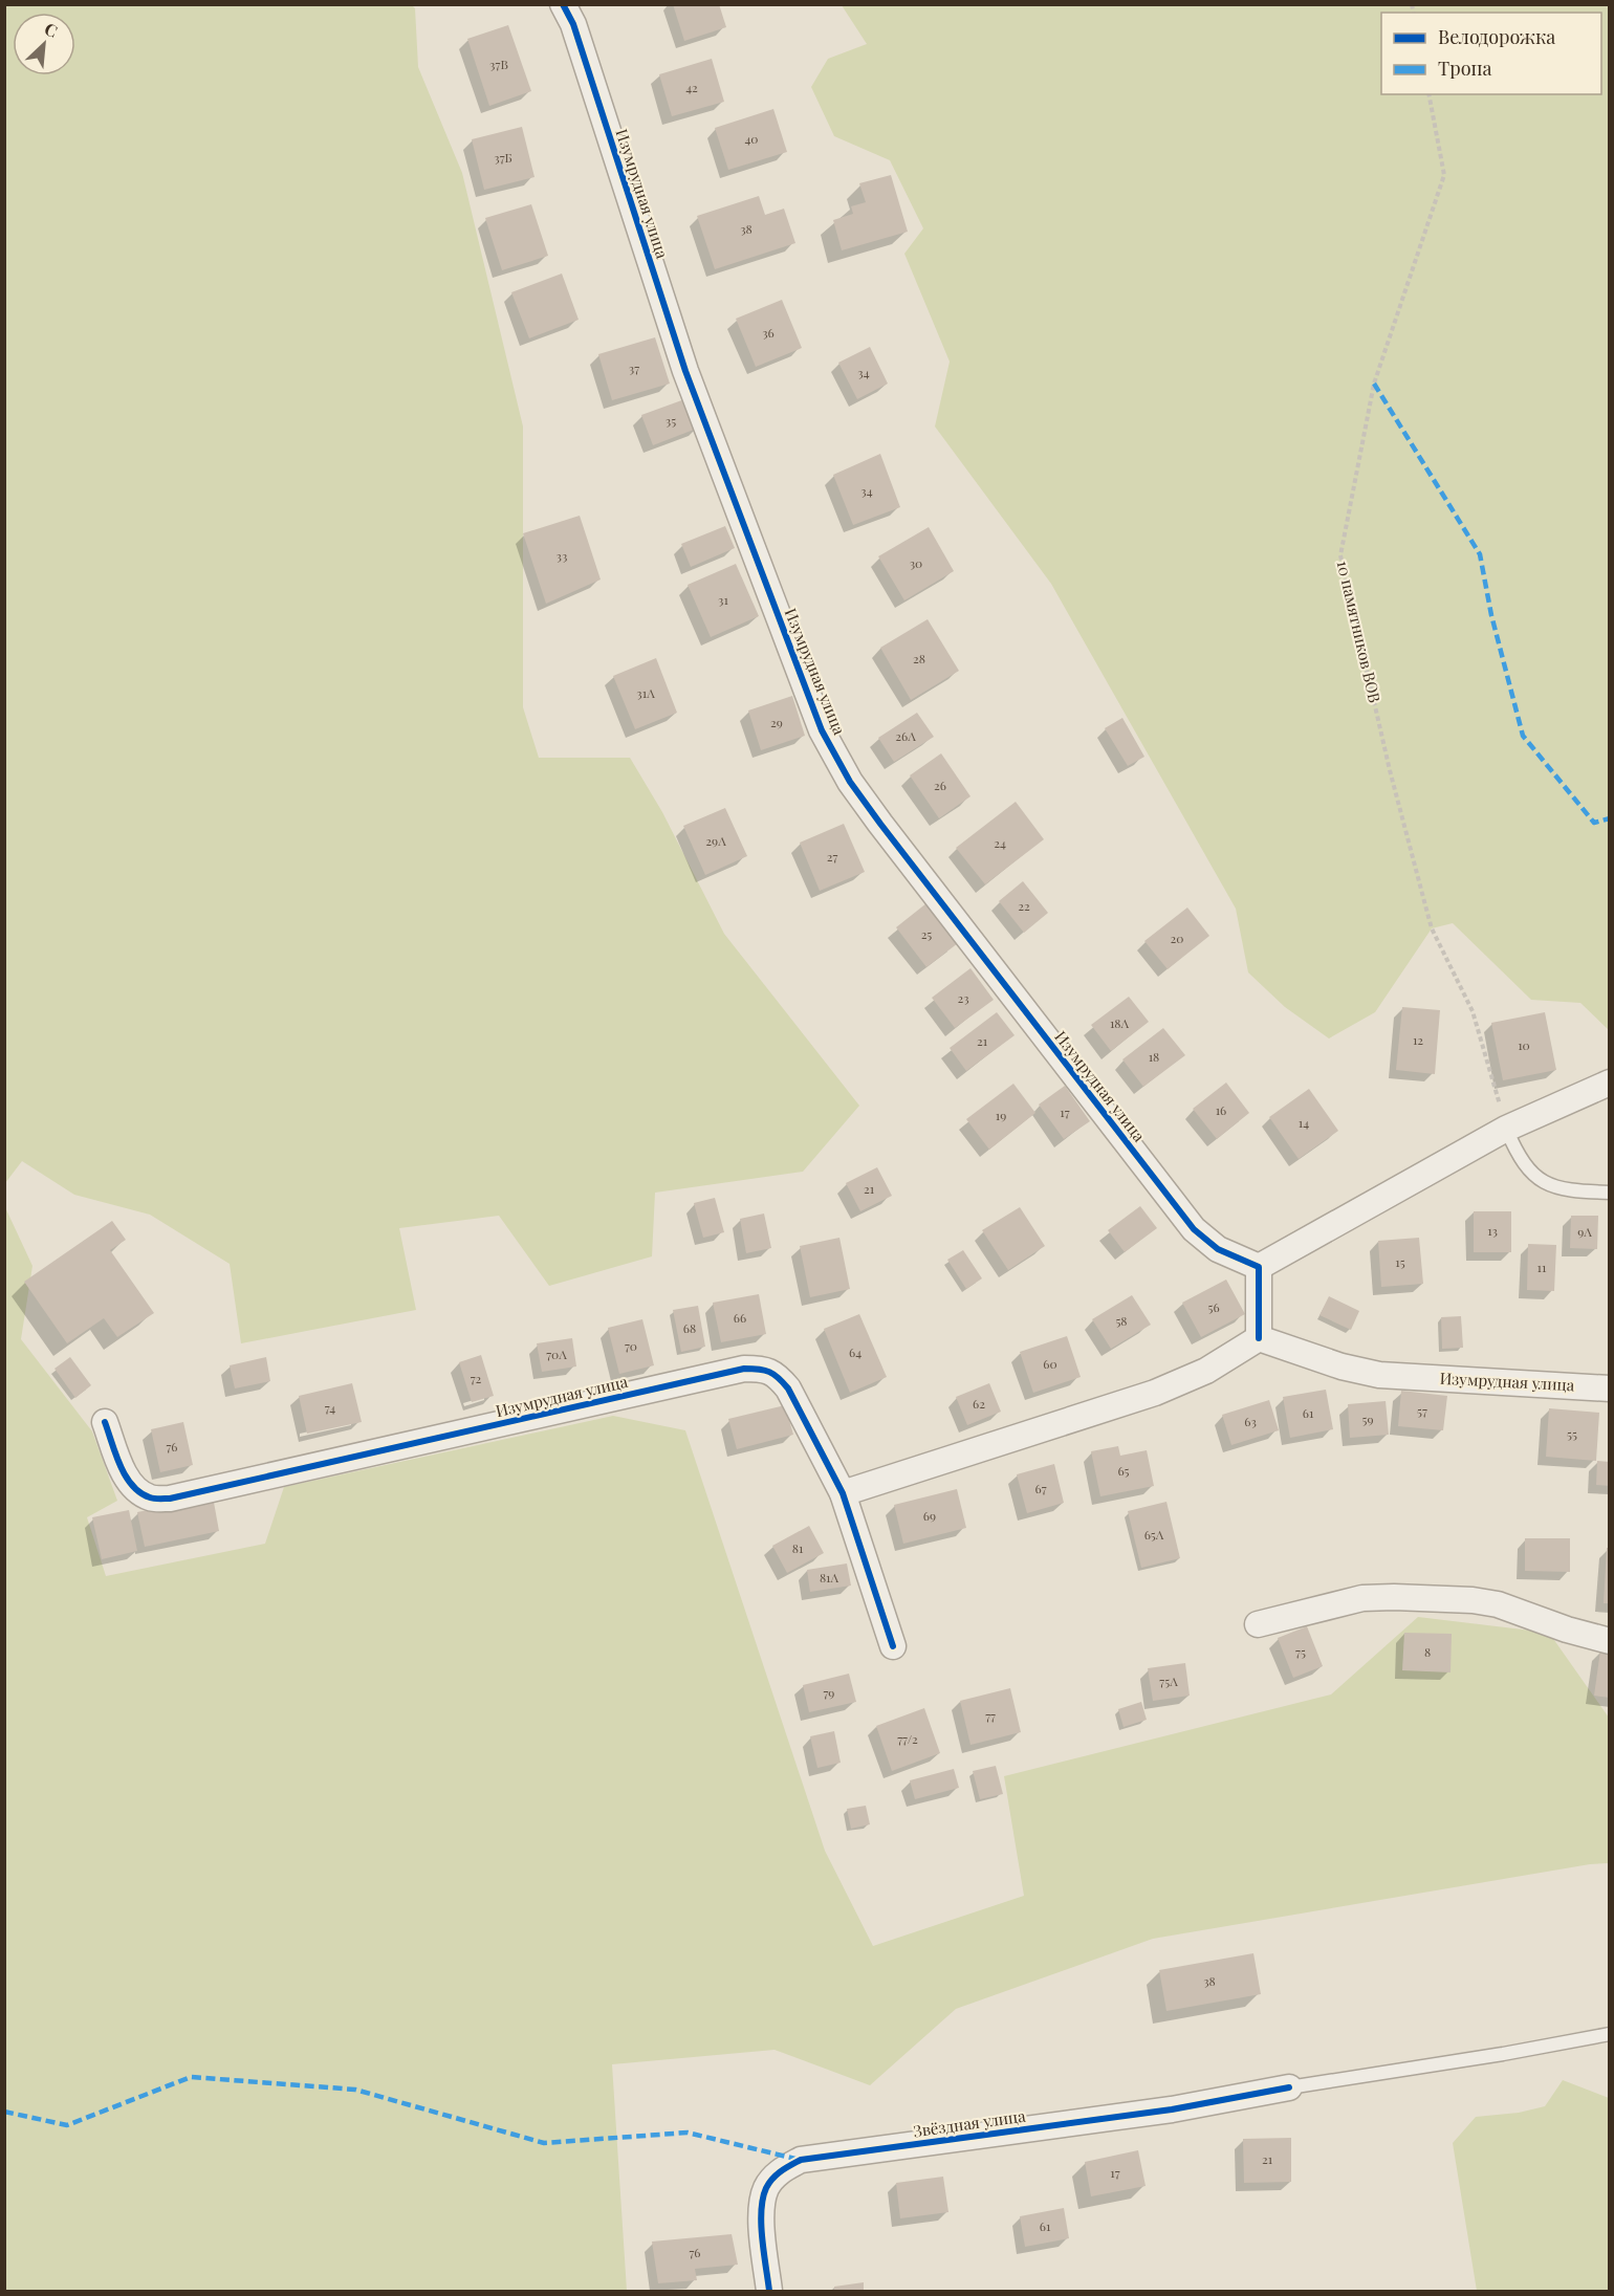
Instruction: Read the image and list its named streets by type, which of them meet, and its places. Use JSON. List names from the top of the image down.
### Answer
{
  "streets": {
    "street": ["Изумрудная улица", "Звёздная улица"],
    "path": ["10 памятников ВОВ"]
  },
  "house_numbers": [
    "37В",
    "42",
    "40",
    "37Б",
    "38",
    "36",
    "37",
    "34",
    "35",
    "34",
    "33",
    "30",
    "31",
    "28",
    "31А",
    "29",
    "26А",
    "26",
    "29А",
    "24",
    "27",
    "22",
    "25",
    "20",
    "23",
    "18А",
    "12",
    "21",
    "10",
    "18",
    "16",
    "17",
    "19",
    "14",
    "21",
    "13",
    "9А",
    "15",
    "11",
    "56",
    "66",
    "58",
    "68",
    "70",
    "64",
    "70А",
    "60",
    "72",
    "62",
    "74",
    "57",
    "61",
    "59",
    "63",
    "55",
    "76",
    "65",
    "67",
    "69",
    "65А",
    "81",
    "81А",
    "75",
    "8",
    "75А",
    "79",
    "77",
    "77/2",
    "38",
    "21",
    "17",
    "61",
    "76"
  ],
  "legend": ["Велодорожка", "Тропа"],
  "north": "top right"
}
